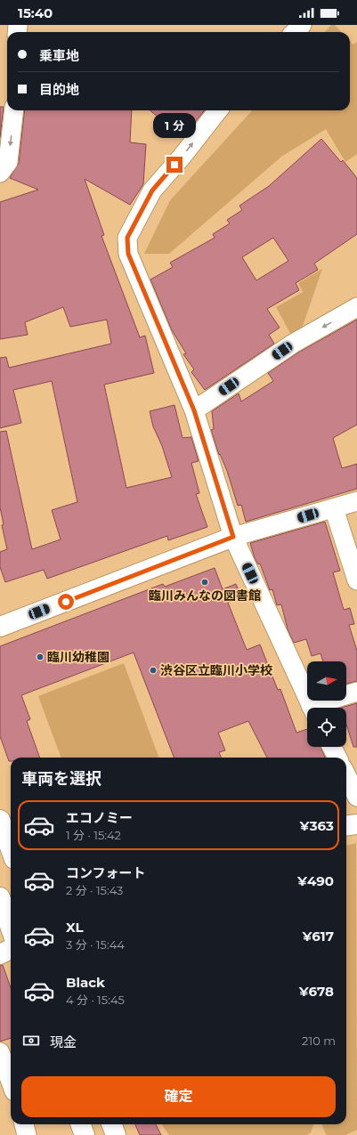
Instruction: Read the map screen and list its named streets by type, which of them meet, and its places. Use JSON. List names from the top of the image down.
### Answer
{
  "places": ["臨川みんなの図書館", "臨川幼稚園", "渋谷区立臨川小学校"],
  "north": "right",
  "page": {
    "status": "15:40",
    "banner": ["乗車地", "目的地"],
    "bubble": "1 分",
    "heading": "車両を選択",
    "list": [
      {
        "name": "エコノミー",
        "note": "1 分 · 15:42",
        "value": "¥363"
      },
      {
        "name": "コンフォート",
        "note": "2 分 · 15:43",
        "value": "¥490"
      },
      {
        "name": "XL",
        "note": "3 分 · 15:44",
        "value": "¥617"
      },
      {
        "name": "Black",
        "note": "4 分 · 15:45",
        "value": "¥678"
      }
    ],
    "pay": ["現金", "210 m"],
    "buttons": "確定"
  }
}
